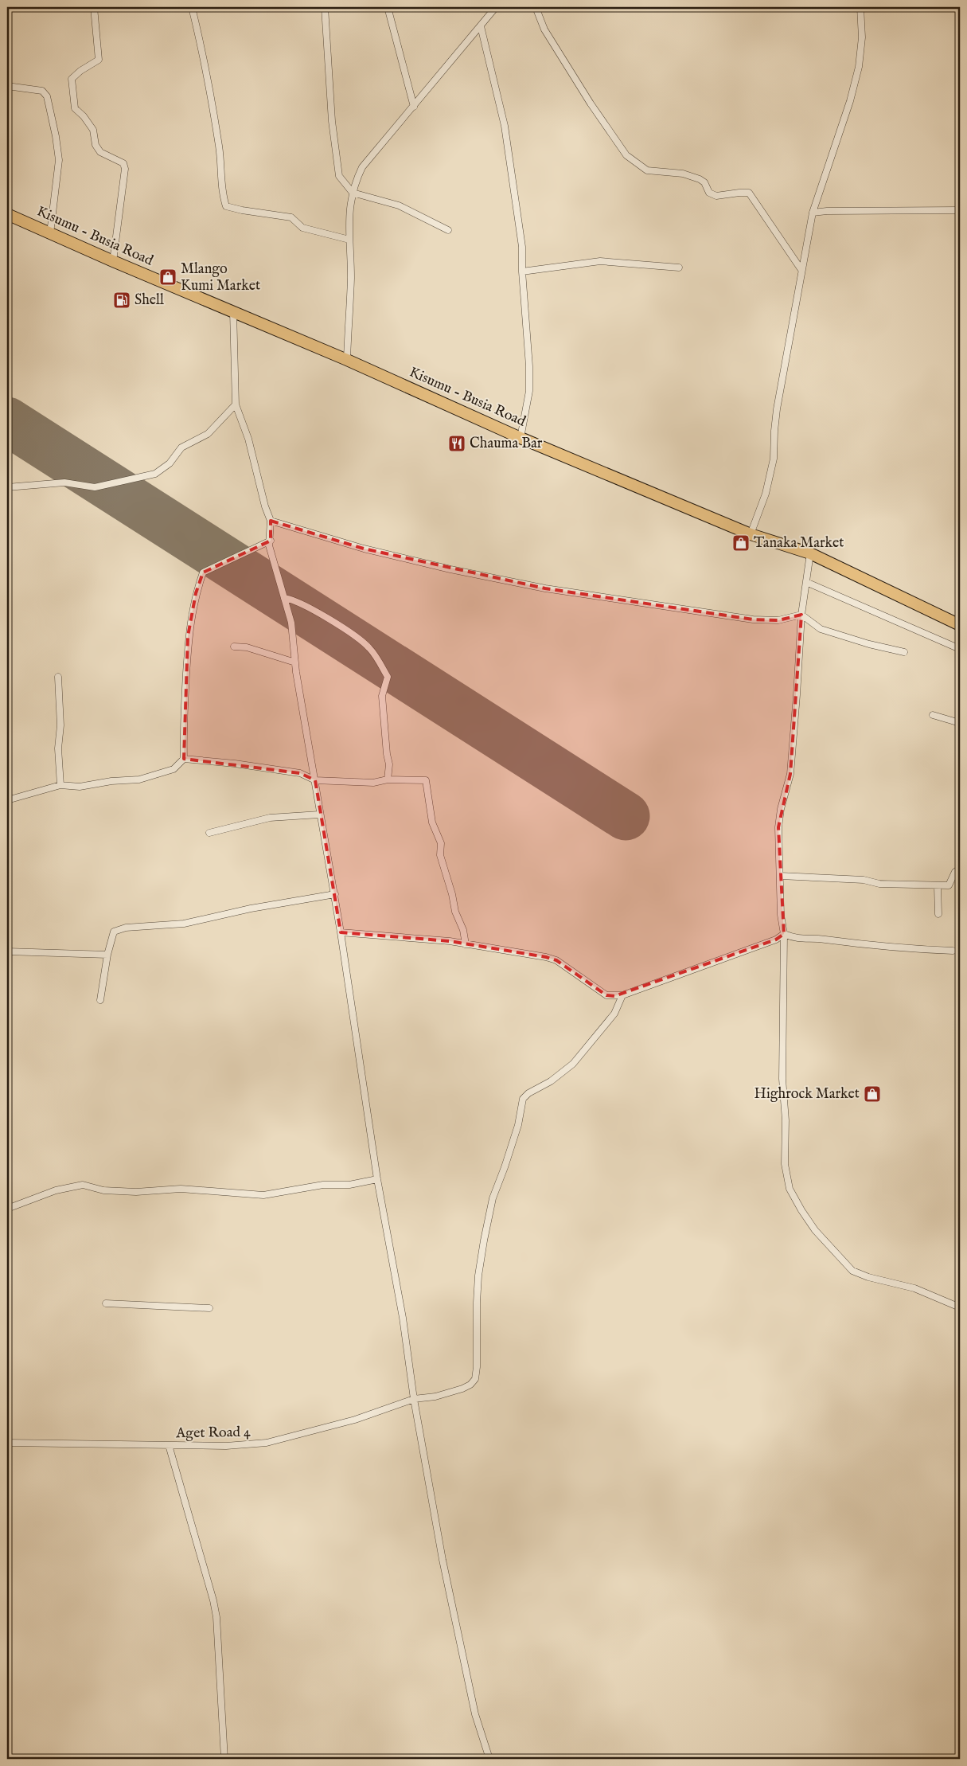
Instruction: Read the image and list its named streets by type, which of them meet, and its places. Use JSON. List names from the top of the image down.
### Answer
{
  "streets": {
    "highway": ["Kisumu - Busia Road"],
    "street": ["Aget Road 4"]
  },
  "places": {
    "shop": ["Mlango Kumi Market", "Tanaka Market", "Highrock Market"],
    "fuel station": ["Shell"],
    "restaurant": ["Chauma Bar"]
  }
}
